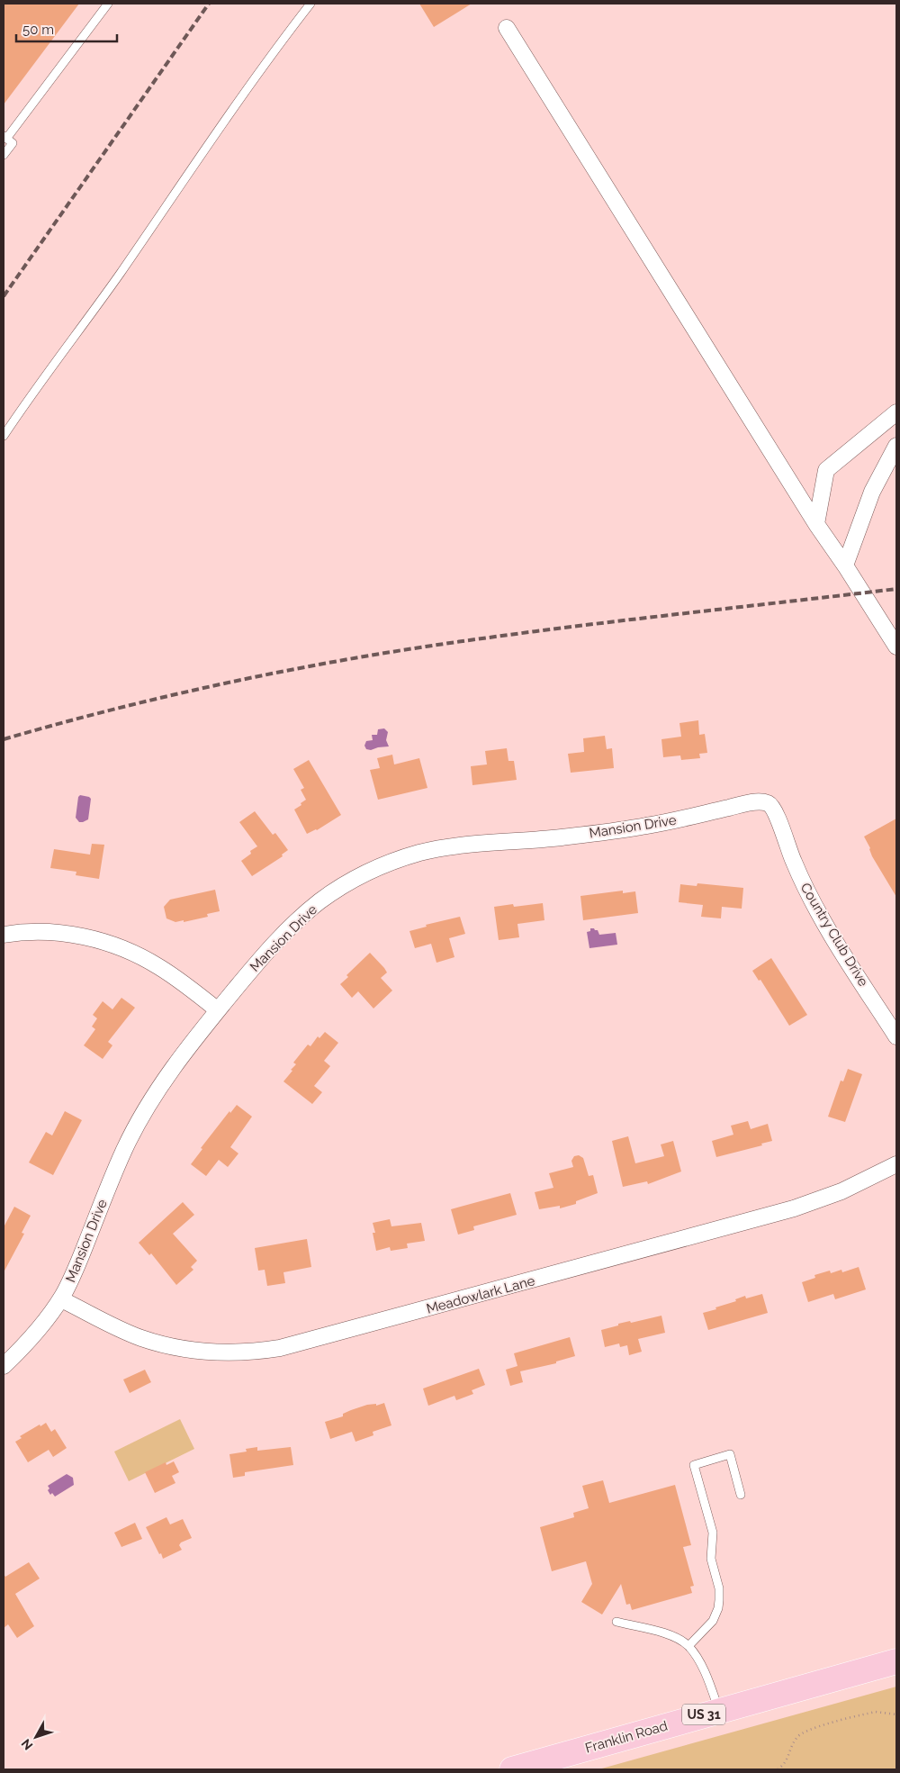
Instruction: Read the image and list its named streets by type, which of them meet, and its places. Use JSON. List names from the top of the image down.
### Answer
{
  "streets": {
    "main road": ["US 31", "Franklin Road"],
    "street": ["Mansion Drive", "Country Club Drive", "Meadowlark Lane"]
  },
  "crossings": [
    ["Mansion Drive", "Country Club Drive"],
    ["Mansion Drive", "Meadowlark Lane"]
  ],
  "scale_bar": "50 m",
  "north": "bottom left"
}
